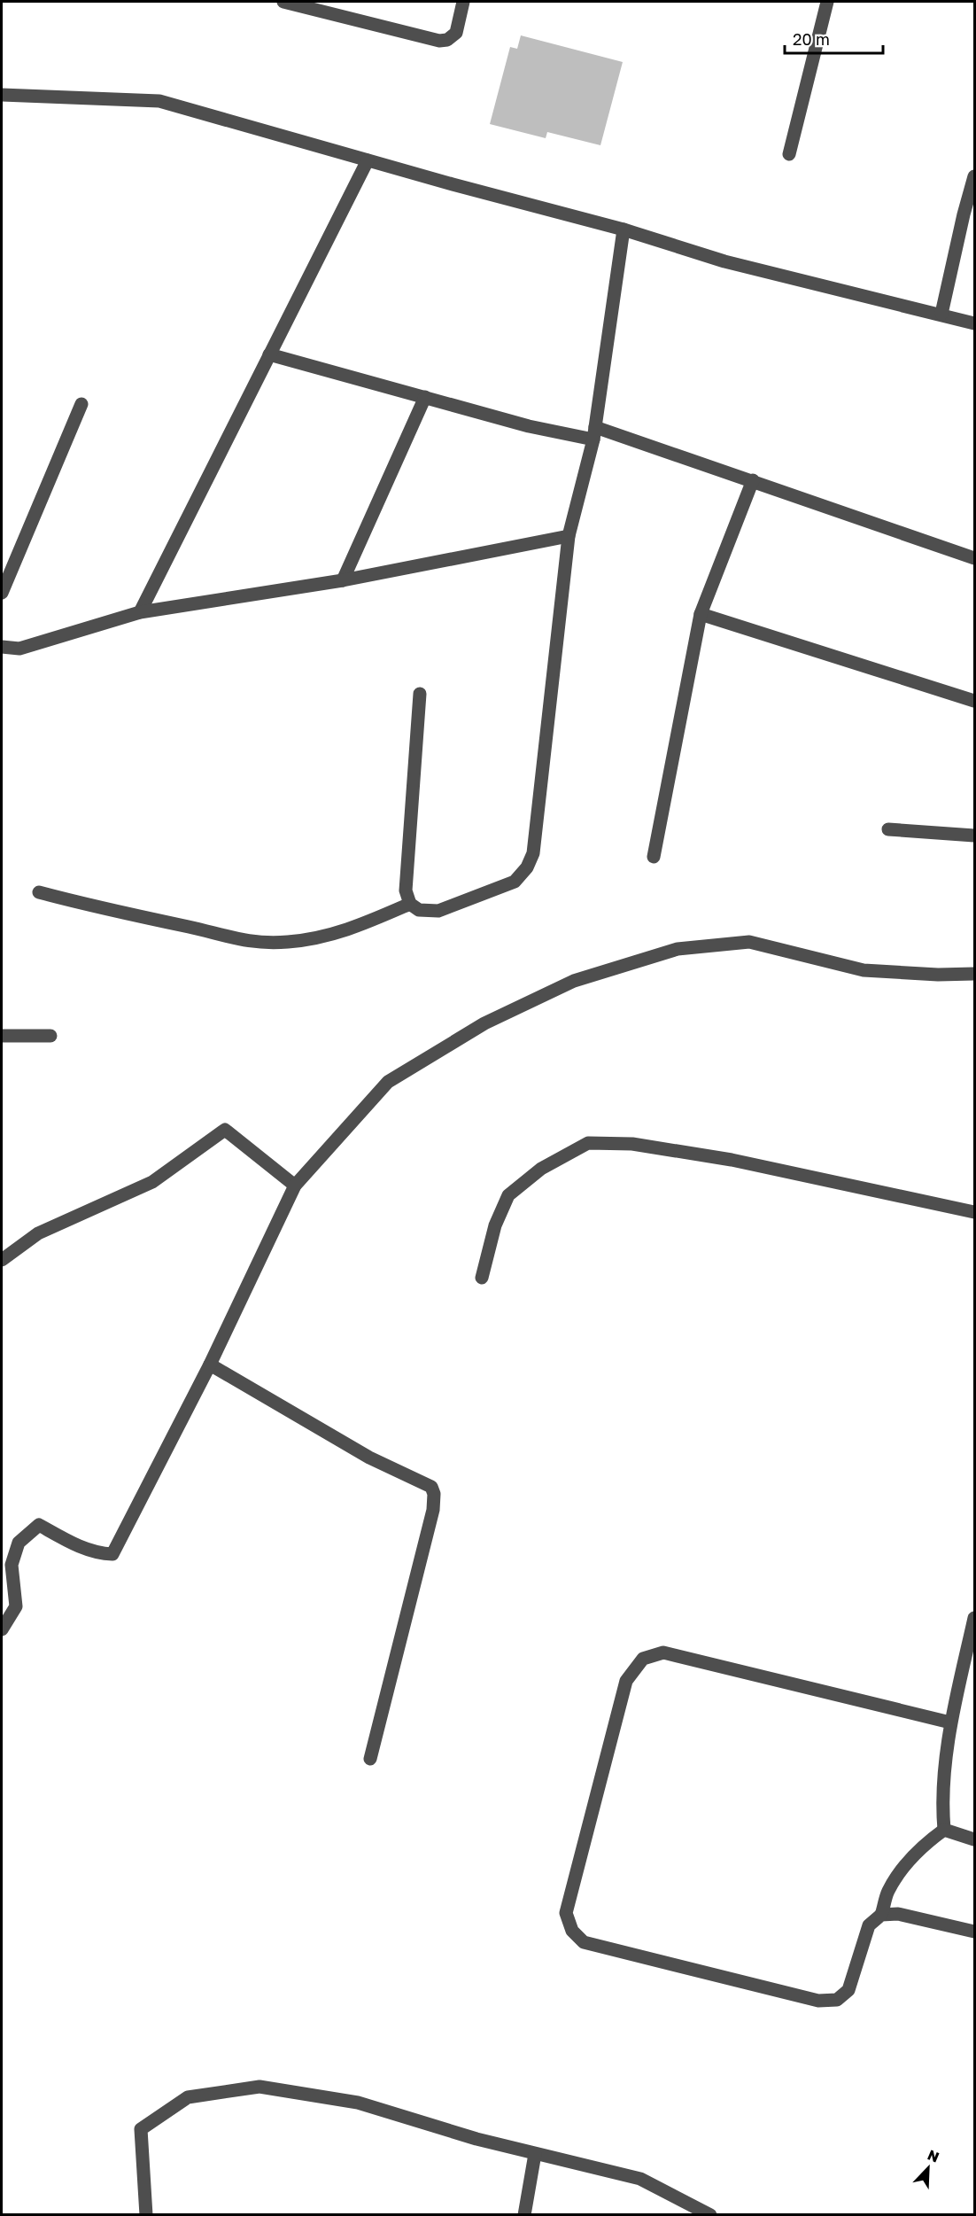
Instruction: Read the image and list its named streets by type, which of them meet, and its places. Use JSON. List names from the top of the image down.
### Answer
{
  "scale_bar": "20 m",
  "north": "top right"
}
